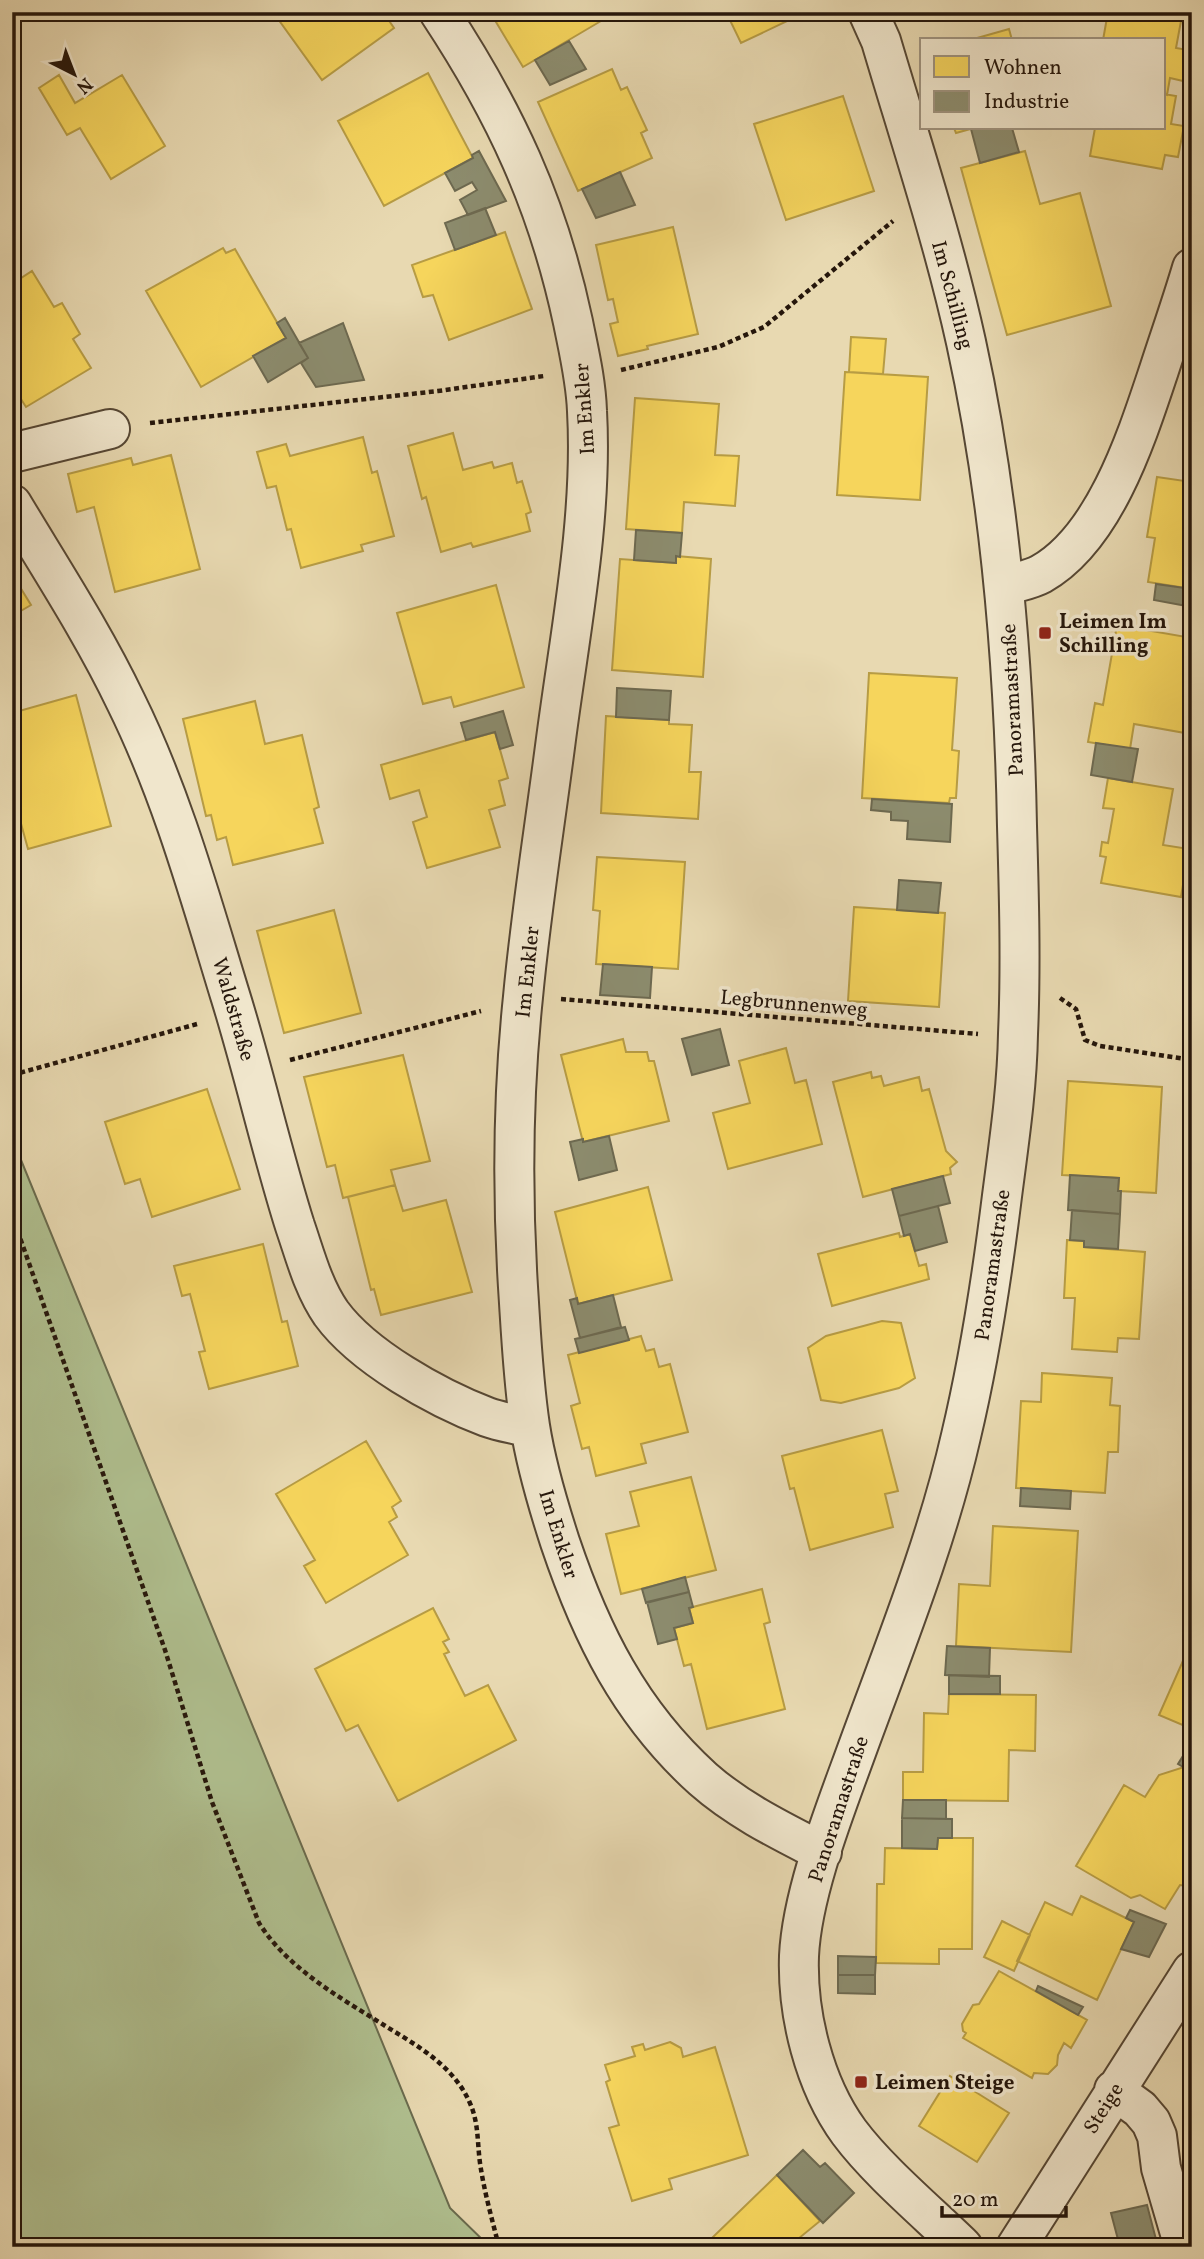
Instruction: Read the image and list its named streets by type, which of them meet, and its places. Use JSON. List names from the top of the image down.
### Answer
{
  "streets": {
    "street": [
      "Im Schilling",
      "Im Enkler",
      "Panoramastraße",
      "Waldstraße",
      "Steige"
    ],
    "path": ["Legbrunnenweg"]
  },
  "crossings": [
    ["Im Schilling", "Panoramastraße"],
    ["Im Enkler", "Panoramastraße"],
    ["Im Enkler", "Waldstraße"],
    ["Panoramastraße", "Legbrunnenweg"]
  ],
  "places": {
    "transit": ["Leimen Im Schilling", "Leimen Steige"]
  },
  "legend": ["Wohnen", "Industrie"],
  "scale_bar": "20 m",
  "north": "bottom right"
}
